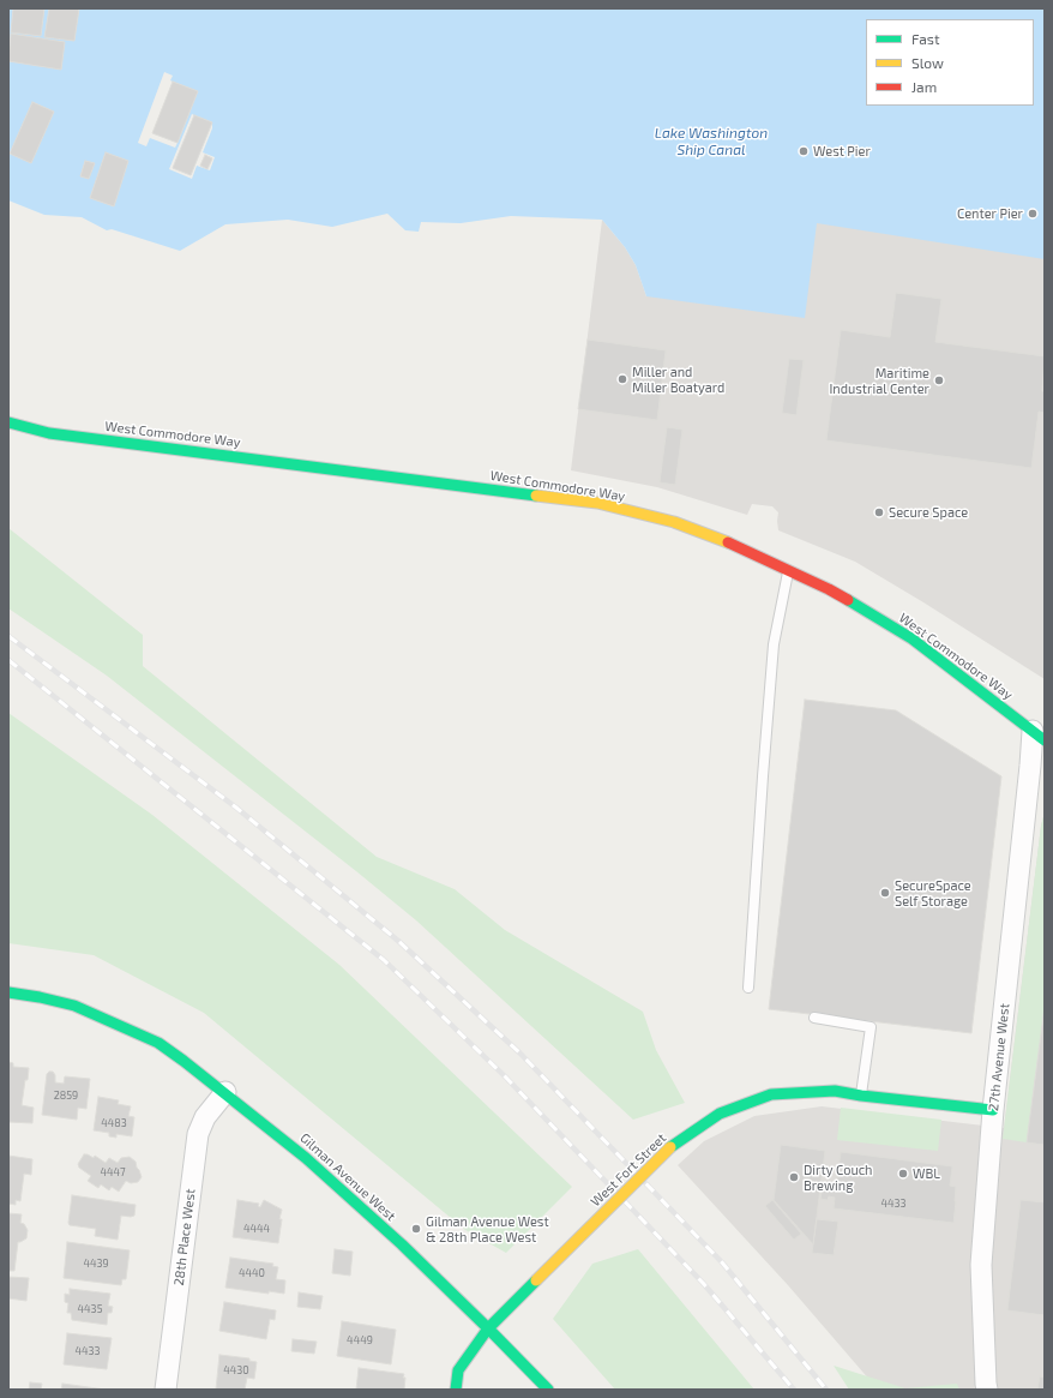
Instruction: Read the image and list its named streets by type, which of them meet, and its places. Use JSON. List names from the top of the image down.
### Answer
{
  "streets": {
    "street": [
      "West Commodore Way",
      "27th Avenue West",
      "West Fort Street",
      "Gilman Avenue West",
      "28th Place West"
    ]
  },
  "crossings": [
    ["West Commodore Way", "27th Avenue West"],
    ["27th Avenue West", "West Fort Street"],
    ["West Fort Street", "Gilman Avenue West"],
    ["Gilman Avenue West", "28th Place West"]
  ],
  "water": ["Lake Washington Ship Canal"],
  "places": [
    "West Pier",
    "Center Pier",
    "Miller and Miller Boatyard",
    "Maritime Industrial Center",
    "Secure Space",
    "SecureSpace Self Storage",
    "WBL",
    "Dirty Couch Brewing",
    "Gilman Avenue West & 28th Place West"
  ],
  "house_numbers": [
    "2859",
    "4483",
    "4447",
    "4433",
    "4444",
    "4439",
    "4440",
    "4435",
    "4449",
    "4433",
    "4430"
  ],
  "legend": ["Fast", "Slow", "Jam"]
}
